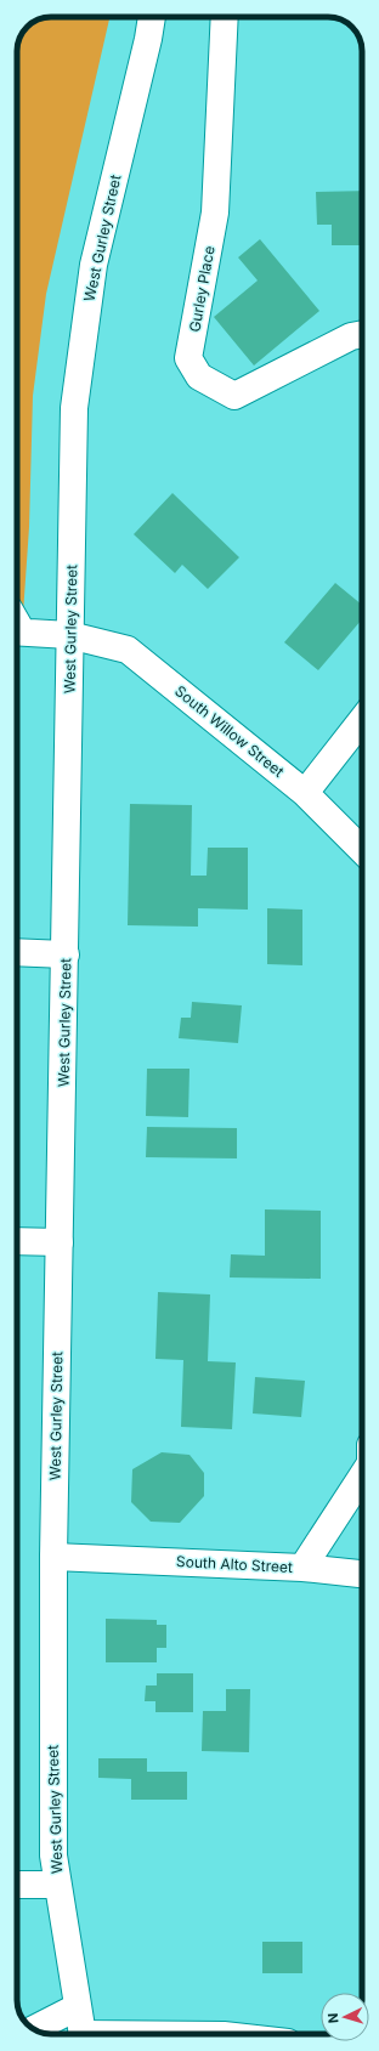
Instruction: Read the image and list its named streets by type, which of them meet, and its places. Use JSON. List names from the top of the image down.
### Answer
{
  "streets": {
    "main road": [
      "West Gurley Street",
      "Gurley Place",
      "South Willow Street",
      "South Alto Street"
    ]
  },
  "crossings": [
    ["West Gurley Street", "South Willow Street"],
    ["West Gurley Street", "South Alto Street"]
  ],
  "north": "left"
}
